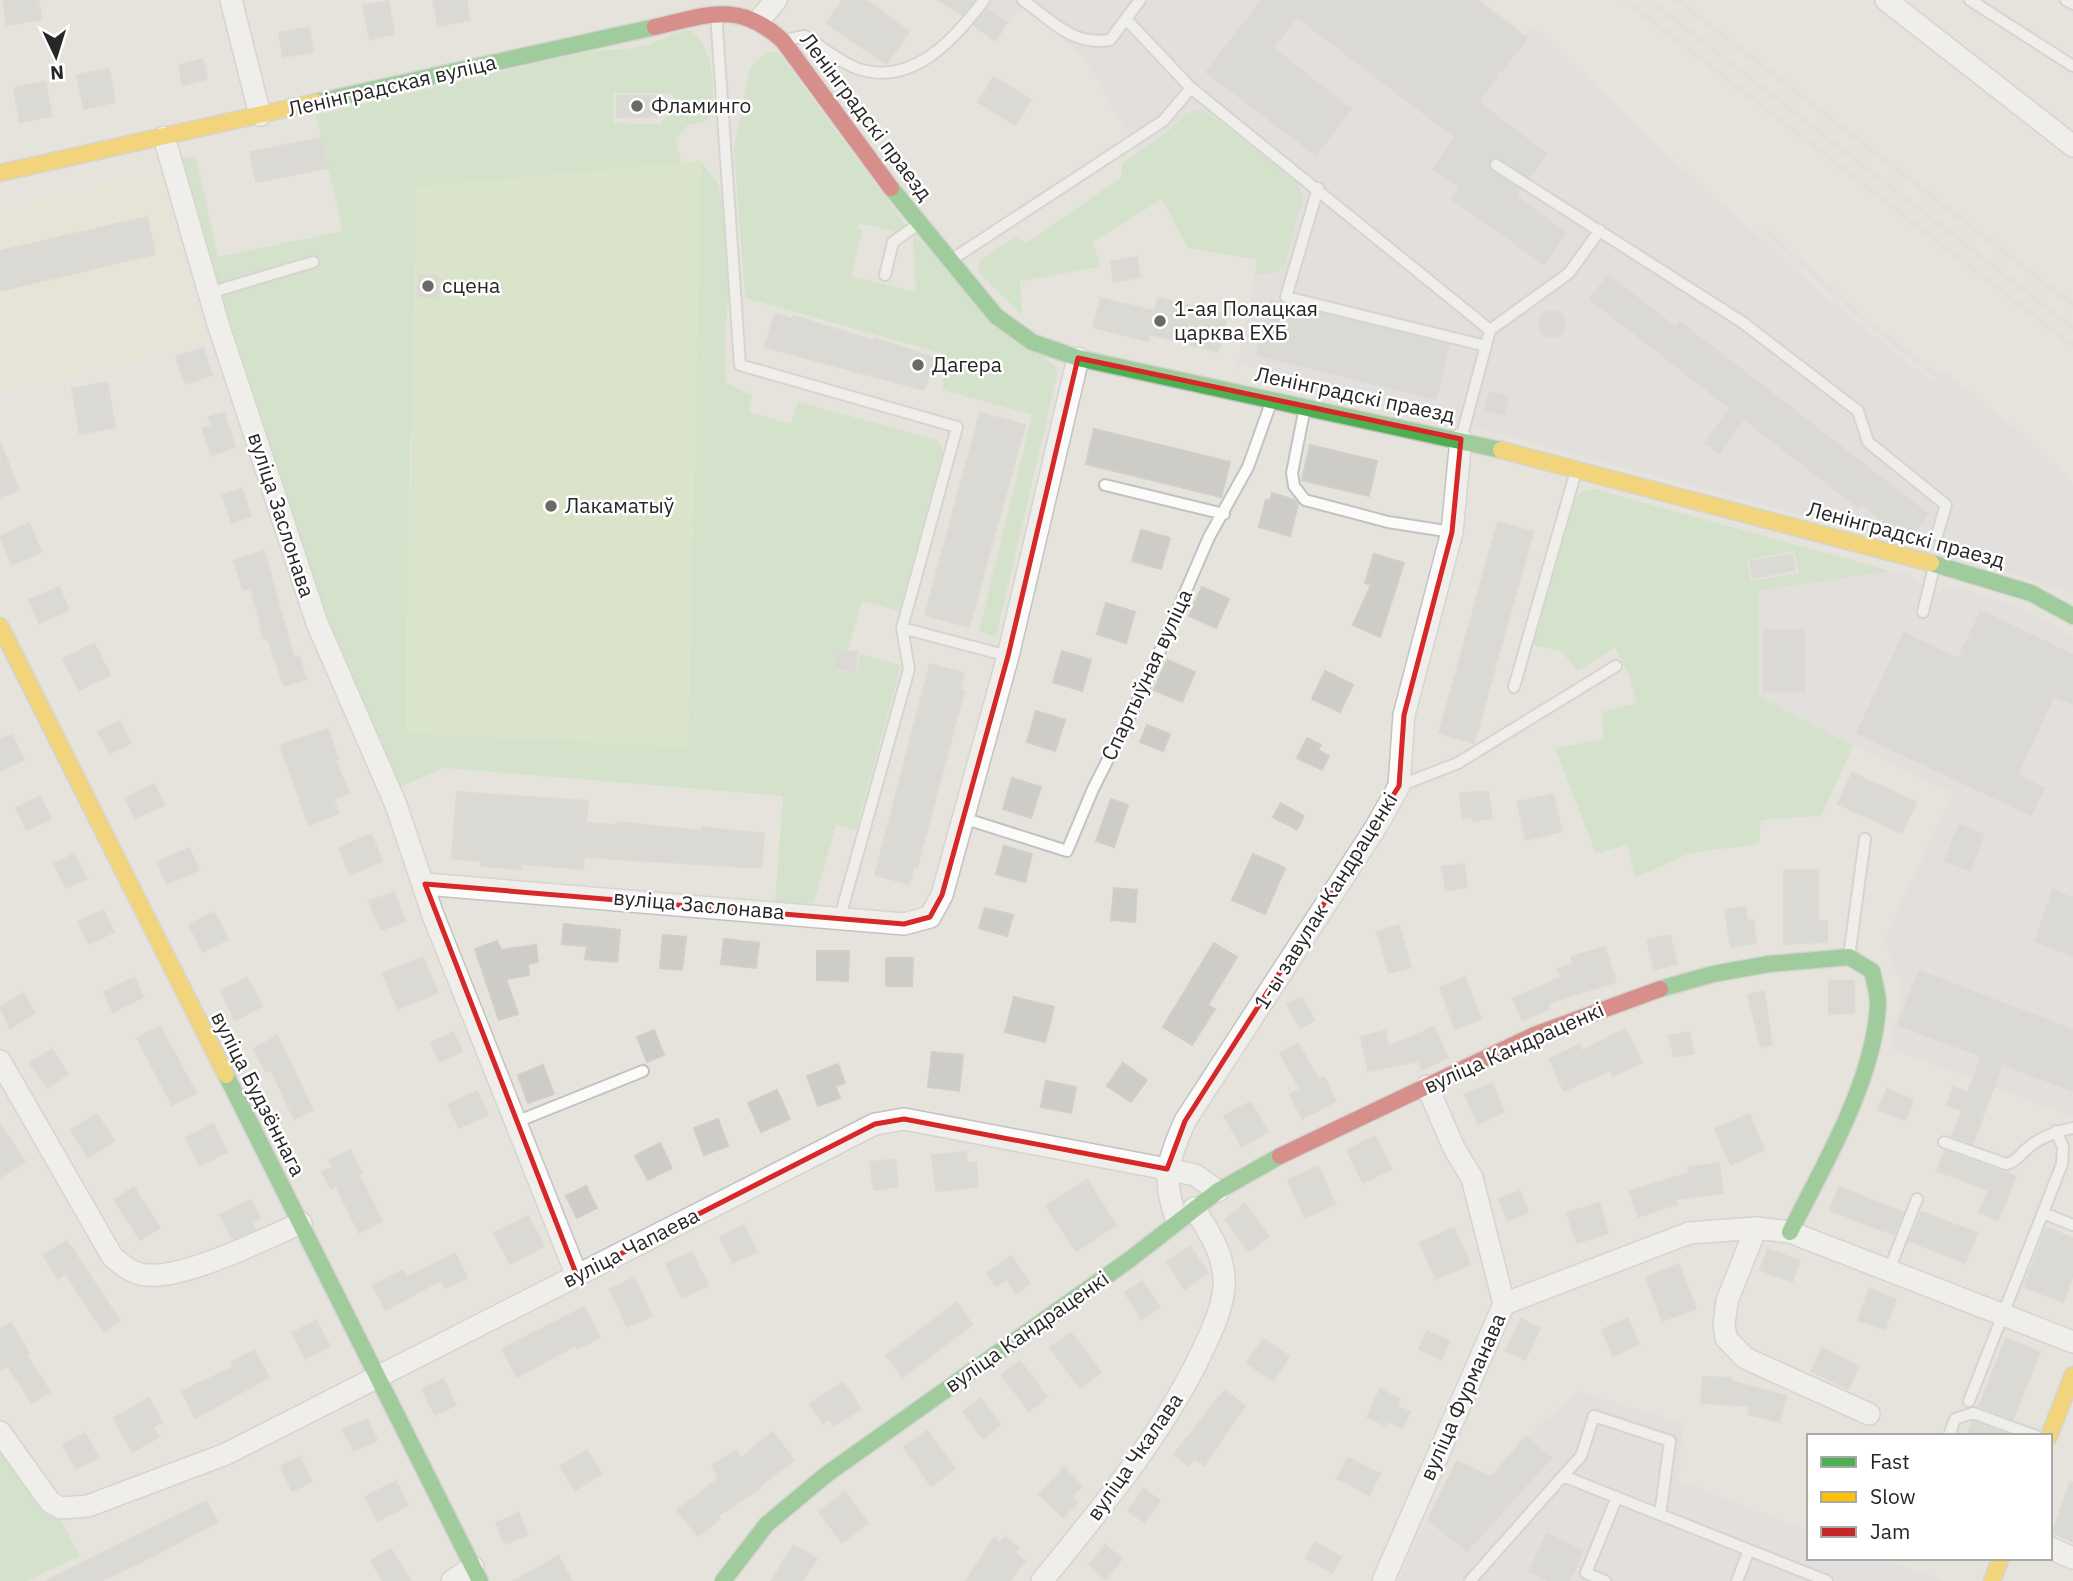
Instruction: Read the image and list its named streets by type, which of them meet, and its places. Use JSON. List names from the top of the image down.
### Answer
{
  "streets": {
    "street": [
      "Ленінградская вуліца",
      "Ленінградскі праезд",
      "вуліца Заслонава",
      "1-ы завулак Кандраценкі",
      "вуліца Кандраценкі",
      "вуліца Будзённага",
      "вуліца Чапаева",
      "вуліца Фурманава",
      "вуліца Чкалава"
    ],
    "lane": ["Спартыўная вуліца"]
  },
  "crossings": [
    ["Ленінградская вуліца", "Ленінградскі праезд"],
    ["Ленінградская вуліца", "вуліца Заслонава"],
    ["Ленінградскі праезд", "Спартыўная вуліца"],
    ["Ленінградскі праезд", "1-ы завулак Кандраценкі"],
    ["вуліца Заслонава", "Спартыўная вуліца"],
    ["вуліца Заслонава", "вуліца Чапаева"],
    ["1-ы завулак Кандраценкі", "вуліца Кандраценкі"],
    ["1-ы завулак Кандраценкі", "вуліца Чапаева"],
    ["1-ы завулак Кандраценкі", "вуліца Чкалава"],
    ["вуліца Кандраценкі", "вуліца Чапаева"],
    ["вуліца Кандраценкі", "вуліца Чкалава"],
    ["вуліца Будзённага", "вуліца Чапаева"]
  ],
  "places": [
    "Фламинго",
    "сцена",
    "1-ая Полацкая царква ЕХБ",
    "Дагера",
    "Лакаматыў"
  ],
  "legend": ["Fast", "Slow", "Jam"],
  "north": "bottom"
}
